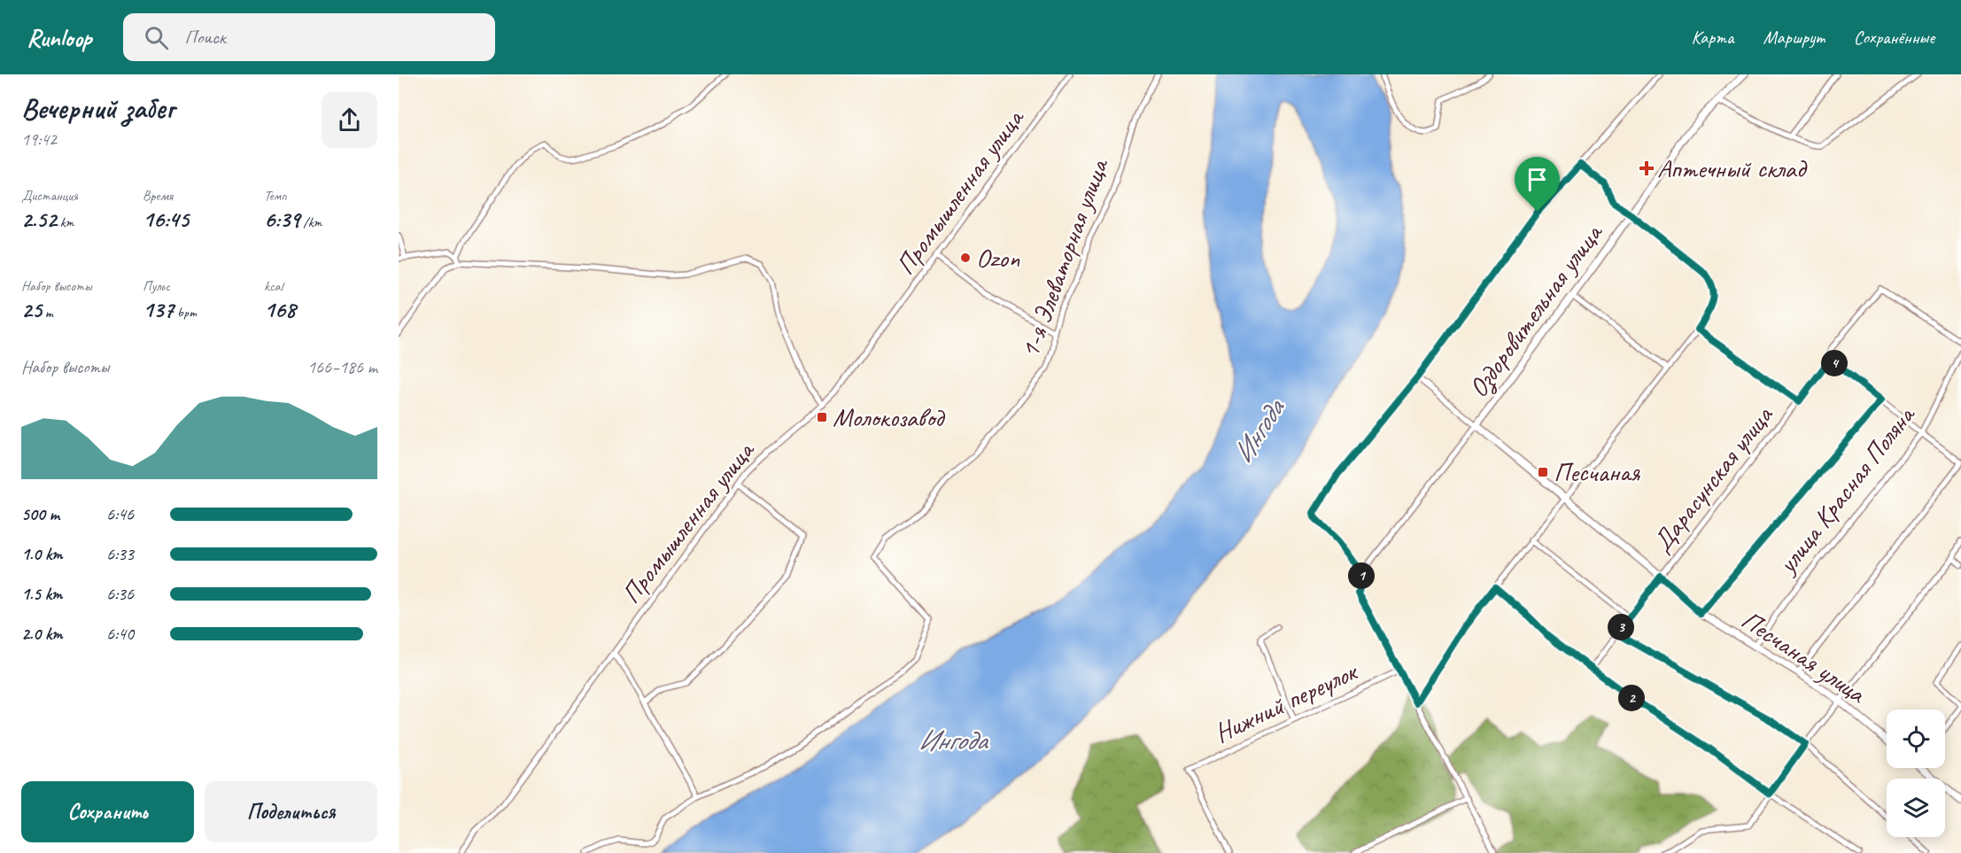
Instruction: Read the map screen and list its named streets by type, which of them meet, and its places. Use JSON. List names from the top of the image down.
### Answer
{
  "streets": {
    "street": [
      "Промышленная улица",
      "1-я Элеваторная улица",
      "Оздоровительная улица",
      "Дарасунская улица",
      "улица Красная Поляна",
      "Песчаная улица",
      "Нижний переулок"
    ]
  },
  "crossings": [
    ["Оздоровительная улица", "Песчаная улица"],
    ["Дарасунская улица", "Песчаная улица"],
    ["улица Красная Поляна", "Песчаная улица"]
  ],
  "water": ["Ингода"],
  "places": {
    "health": ["Аптечный склад"],
    "other": ["Ozon"],
    "transit": ["Молокозавод", "Песчаная"]
  },
  "page": {
    "header": "Runloop",
    "search": "Поиск",
    "nav": ["Карта", "Маршрут", "Сохранённые"],
    "heading": ["Вечерний забег", "19:42"],
    "stats": [
      ["Дистанция", "2.52 km"],
      ["Время", "16:45"],
      ["Темп", "6:39 /km"],
      ["Набор высоты", "25 m"],
      ["Пульс", "137 bpm"],
      ["kcal", "168"]
    ],
    "chart": ["Набор высоты", "166–186 m"],
    "pins": [
      "4",
      "1",
      "3",
      "2"
    ],
    "list": [
      {
        "name": "500 m",
        "note": "6:46"
      },
      {
        "name": "1.0 km",
        "note": "6:33"
      },
      {
        "name": "1.5 km",
        "note": "6:36"
      },
      {
        "name": "2.0 km",
        "note": "6:40"
      }
    ],
    "buttons": ["Сохранить", "Поделиться"]
  }
}
